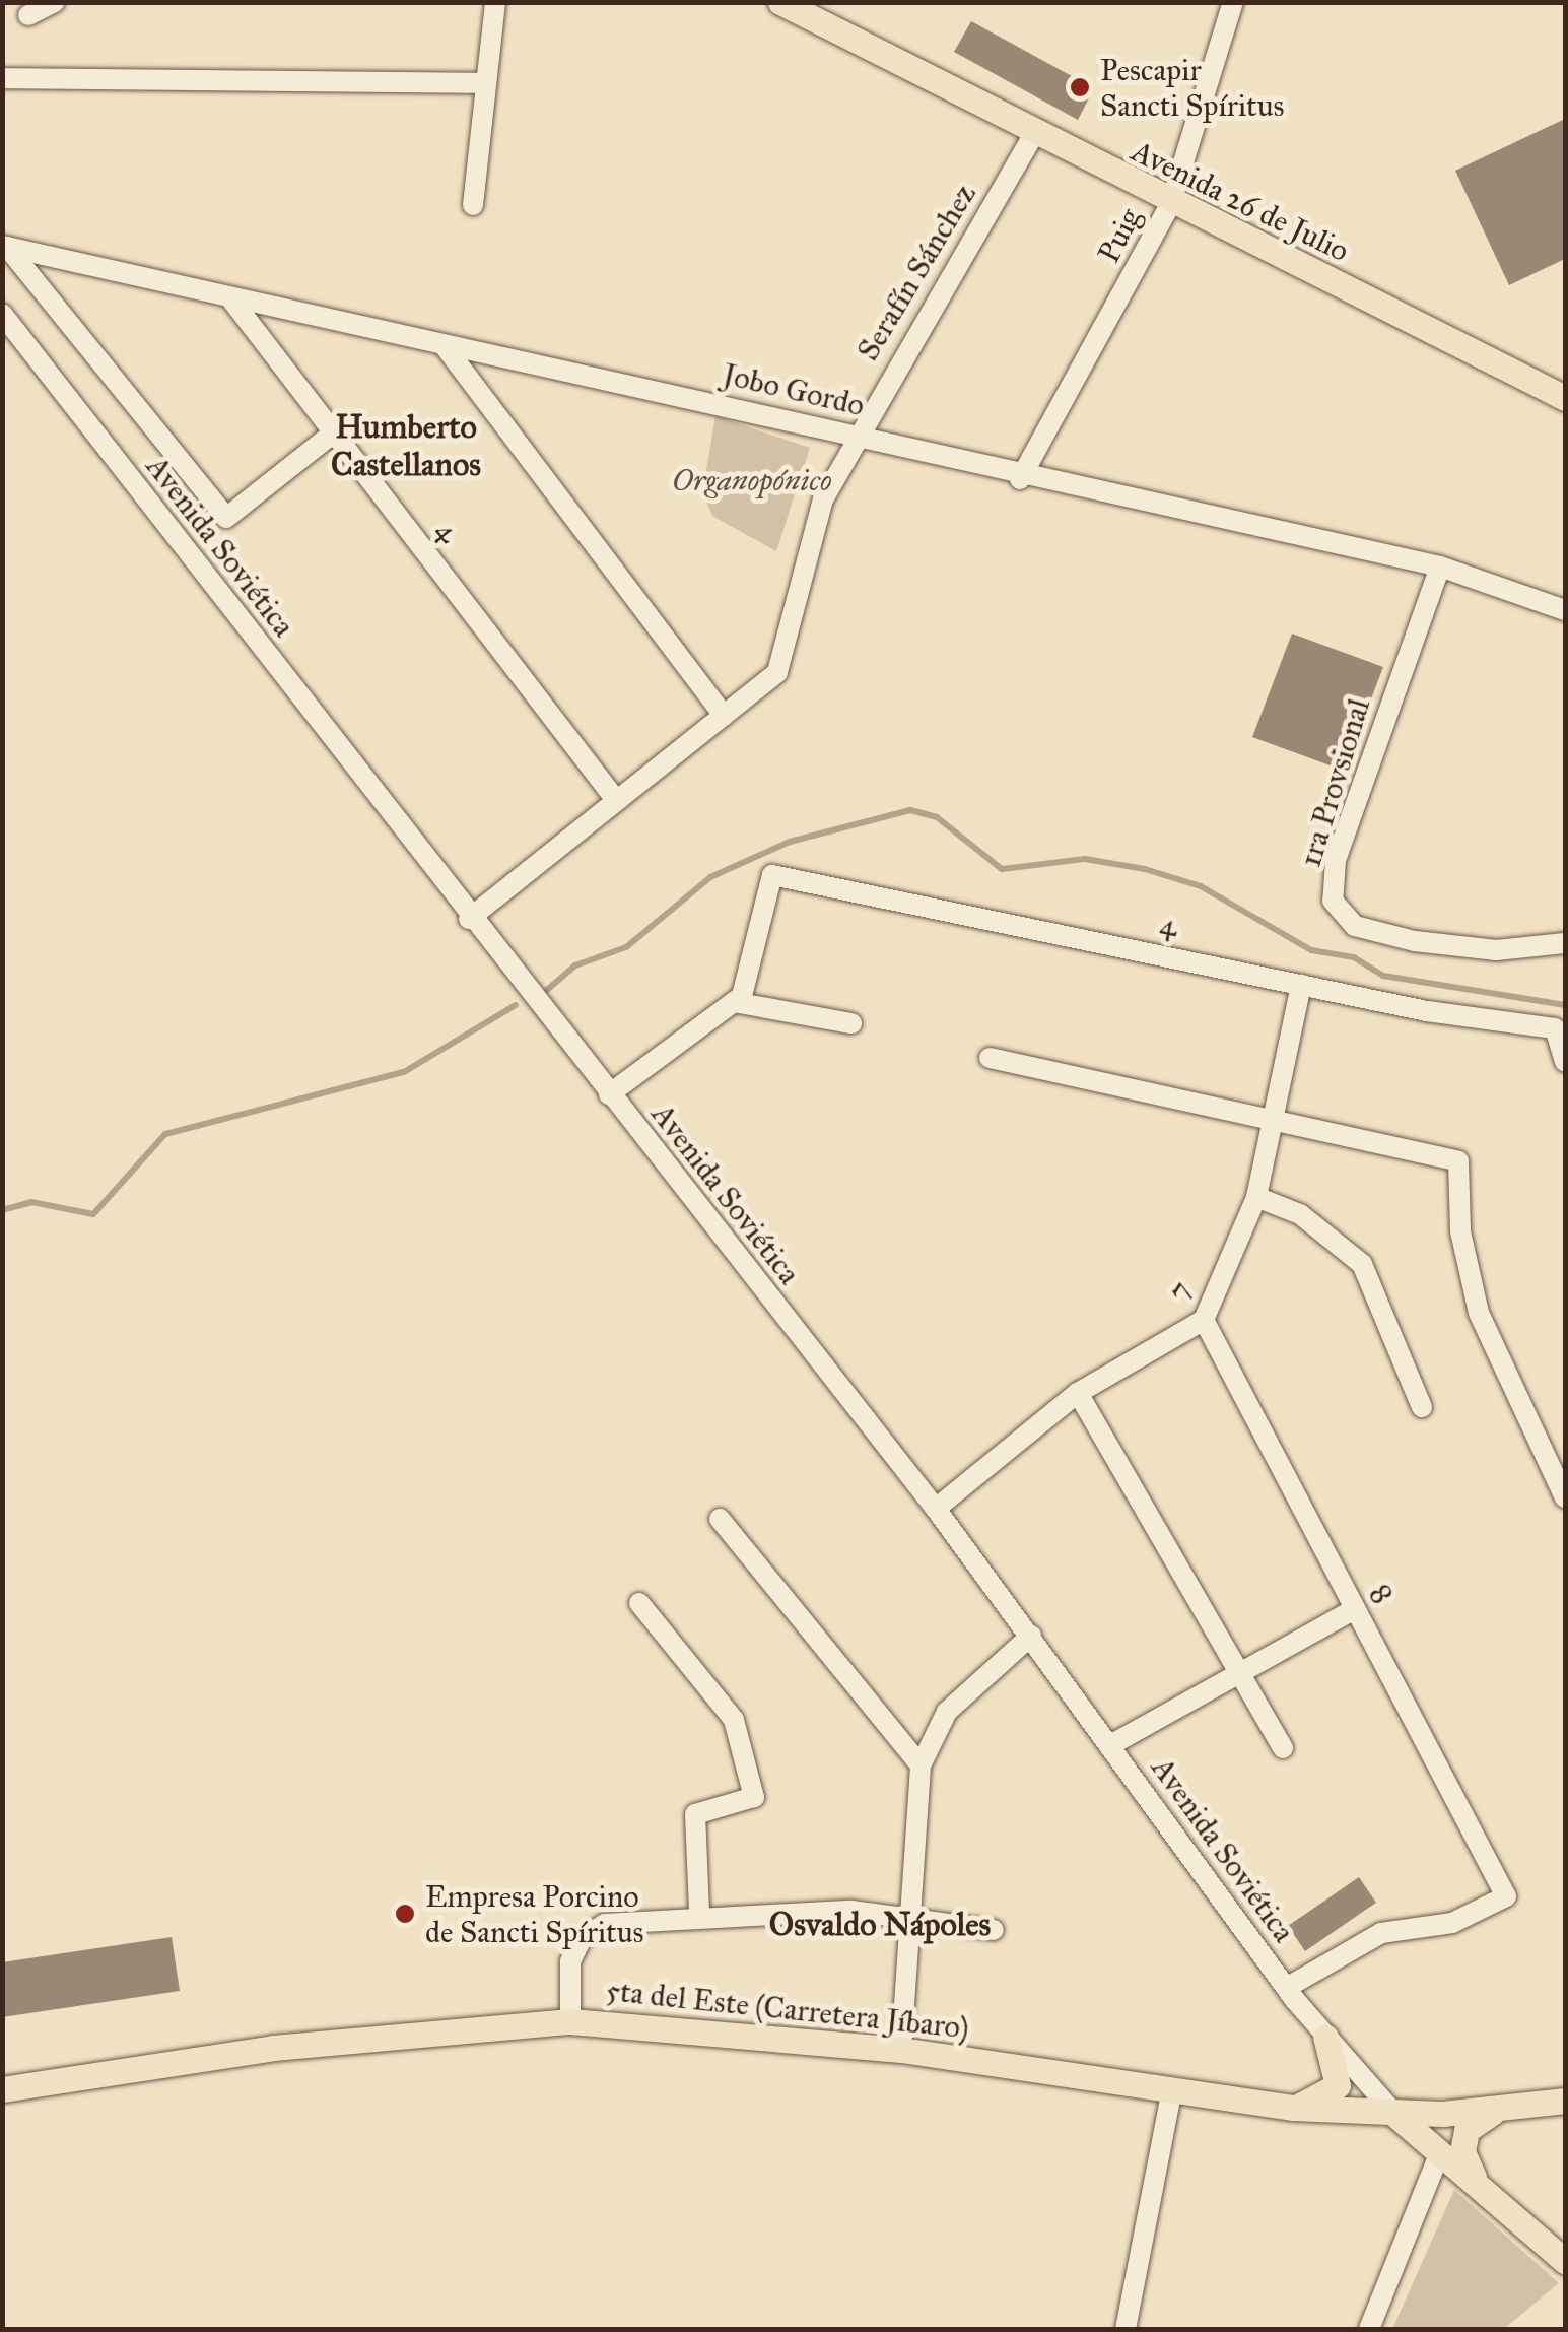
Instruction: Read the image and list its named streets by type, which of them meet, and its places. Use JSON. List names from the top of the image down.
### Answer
{
  "streets": {
    "main road": ["Avenida 26 de Julio", "5ta del Este (Carretera Jíbaro)"],
    "street": [
      "Puig",
      "Serafín Sánchez",
      "Jobo Gordo",
      "4",
      "Avenida Soviética",
      "1ra Provsional",
      "7",
      "8"
    ]
  },
  "crossings": [
    ["Avenida 26 de Julio", "Puig"],
    ["Avenida 26 de Julio", "Serafín Sánchez"],
    ["Puig", "Jobo Gordo"],
    ["Serafín Sánchez", "Jobo Gordo"],
    ["Jobo Gordo", "4"],
    ["Jobo Gordo", "1ra Provsional"],
    ["4", "7"],
    ["Avenida Soviética", "7"],
    ["Avenida Soviética", "8"],
    ["Avenida Soviética", "5ta del Este (Carretera Jíbaro)"],
    ["7", "8"]
  ],
  "districts": ["Humberto Castellanos", "Osvaldo Nápoles"],
  "parks": ["Organopónico"],
  "places": ["Pescapir Sancti Spíritus", "Empresa Porcino de Sancti Spíritus"]
}
